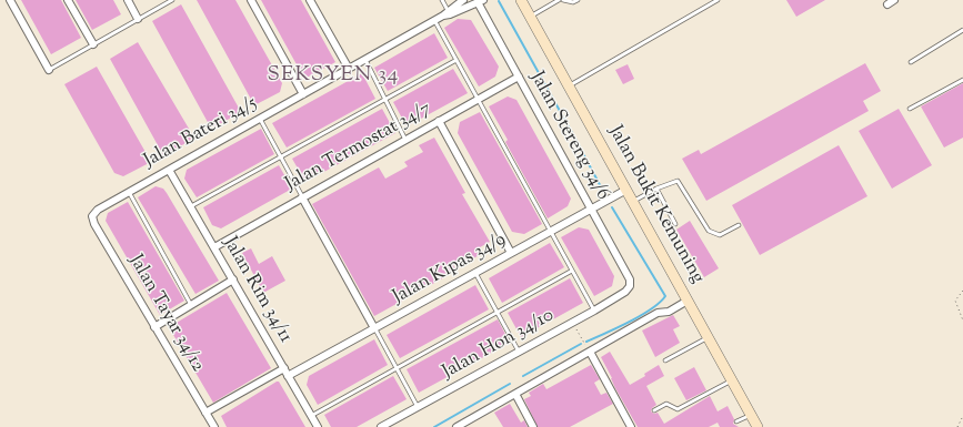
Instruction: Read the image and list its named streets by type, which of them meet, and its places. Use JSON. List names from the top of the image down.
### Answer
{
  "streets": {
    "main road": ["Jalan Bukit Kemuning"],
    "street": [
      "Jalan Bateri 34/5",
      "Jalan Stereng 34/6",
      "Jalan Termostat 34/7",
      "Jalan Kipas 34/9",
      "Jalan Rim 34/11",
      "Jalan Tayar 34/12",
      "Jalan Hon 34/10"
    ]
  },
  "crossings": [
    ["Jalan Bateri 34/5", "Jalan Rim 34/11"],
    ["Jalan Bateri 34/5", "Jalan Tayar 34/12"],
    ["Jalan Stereng 34/6", "Jalan Termostat 34/7"],
    ["Jalan Stereng 34/6", "Jalan Kipas 34/9"],
    ["Jalan Stereng 34/6", "Jalan Hon 34/10"],
    ["Jalan Termostat 34/7", "Jalan Rim 34/11"],
    ["Jalan Bukit Kemuning", "Jalan Kipas 34/9"],
    ["Jalan Kipas 34/9", "Jalan Rim 34/11"]
  ],
  "districts": ["SEKSYEN 34"]
}
